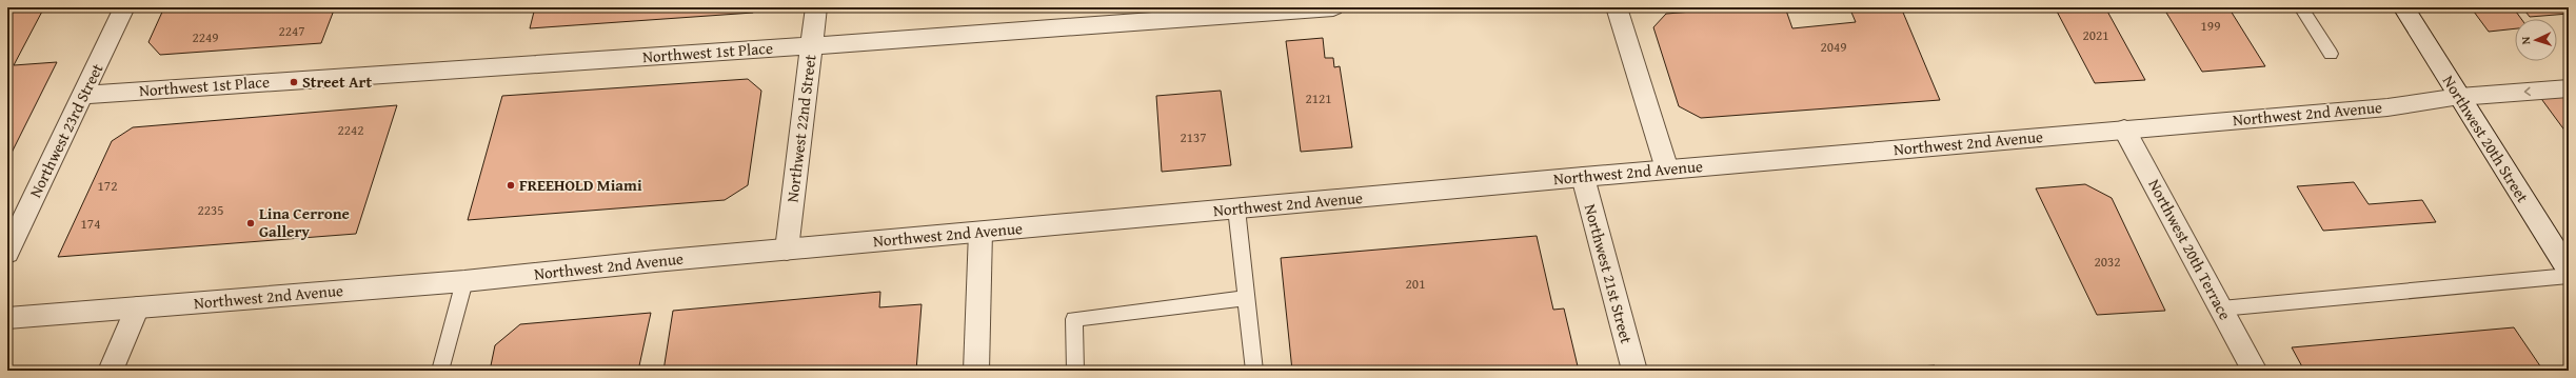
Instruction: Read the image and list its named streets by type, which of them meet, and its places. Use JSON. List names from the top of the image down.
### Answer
{
  "streets": {
    "street": [
      "Northwest 1st Place",
      "Northwest 2nd Avenue",
      "Northwest 22nd Street",
      "Northwest 23rd Street",
      "Northwest 20th Street",
      "Northwest 20th Terrace",
      "Northwest 21st Street"
    ]
  },
  "crossings": [
    ["Northwest 1st Place", "Northwest 22nd Street"],
    ["Northwest 1st Place", "Northwest 23rd Street"],
    ["Northwest 2nd Avenue", "Northwest 22nd Street"],
    ["Northwest 2nd Avenue", "Northwest 20th Street"],
    ["Northwest 2nd Avenue", "Northwest 20th Terrace"],
    ["Northwest 2nd Avenue", "Northwest 21st Street"]
  ],
  "places": ["Street Art", "FREEHOLD Miami", "Lina Cerrone Gallery"],
  "house_numbers": [
    "199",
    "2247",
    "2021",
    "2249",
    "2049",
    "2121",
    "2242",
    "2137",
    "172",
    "2235",
    "174",
    "2032",
    "201"
  ],
  "north": "left"
}
